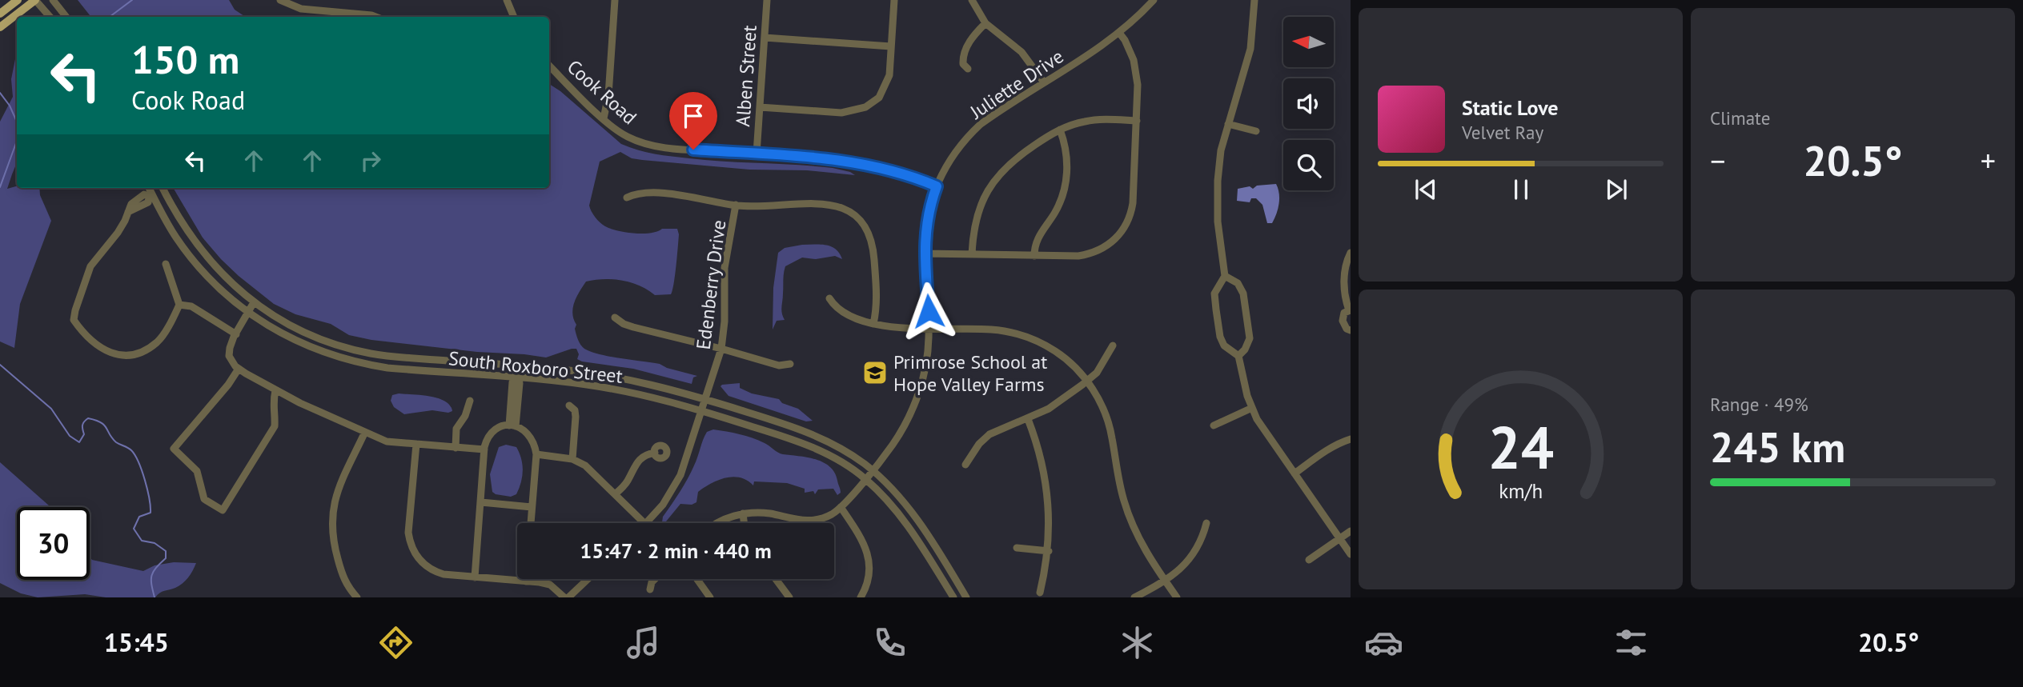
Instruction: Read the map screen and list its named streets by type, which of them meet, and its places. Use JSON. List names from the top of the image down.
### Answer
{
  "streets": {
    "street": [
      "Alben Street",
      "Juliette Drive",
      "Cook Road",
      "Edenberry Drive",
      "South Roxboro Street"
    ]
  },
  "crossings": [
    ["Alben Street", "Cook Road"],
    ["Juliette Drive", "Cook Road"],
    ["Juliette Drive", "South Roxboro Street"],
    ["Edenberry Drive", "South Roxboro Street"]
  ],
  "places": {
    "school or university": ["Primrose School at Hope Valley Farms"]
  },
  "north": "left",
  "page": {
    "tile": [
      "Climate",
      ["Range · 49%", "245 km"]
    ],
    "turn": ["150 m", "Cook Road"],
    "song": ["Static Love", "Velvet Ray"],
    "heat": ["−", "20.5°", "+"],
    "limit": "30",
    "trip": "15:47 · 2 min · 440 m",
    "tabs": ["15:45", "20.5°"],
    "gauge": ["24", "km/h"]
  }
}
